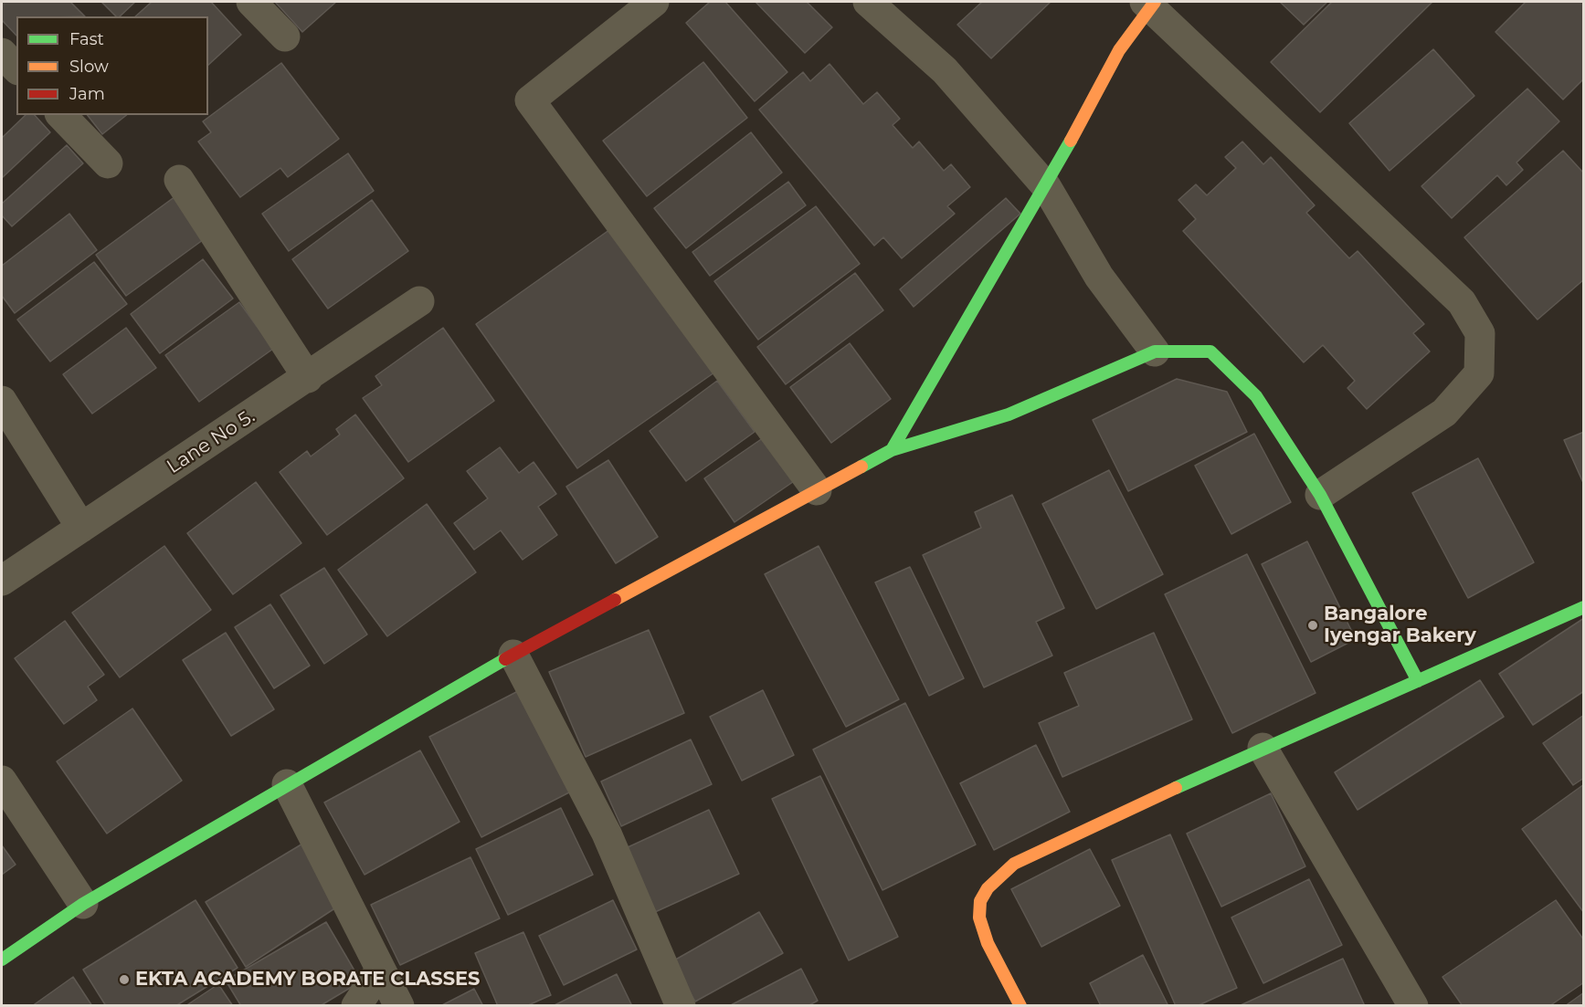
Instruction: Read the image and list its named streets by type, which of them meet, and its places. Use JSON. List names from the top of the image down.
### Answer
{
  "streets": {
    "street": ["Lane No 5."]
  },
  "places": ["Bangalore Iyengar Bakery", "EKTA ACADEMY BORATE CLASSES"],
  "legend": ["Fast", "Slow", "Jam"]
}
